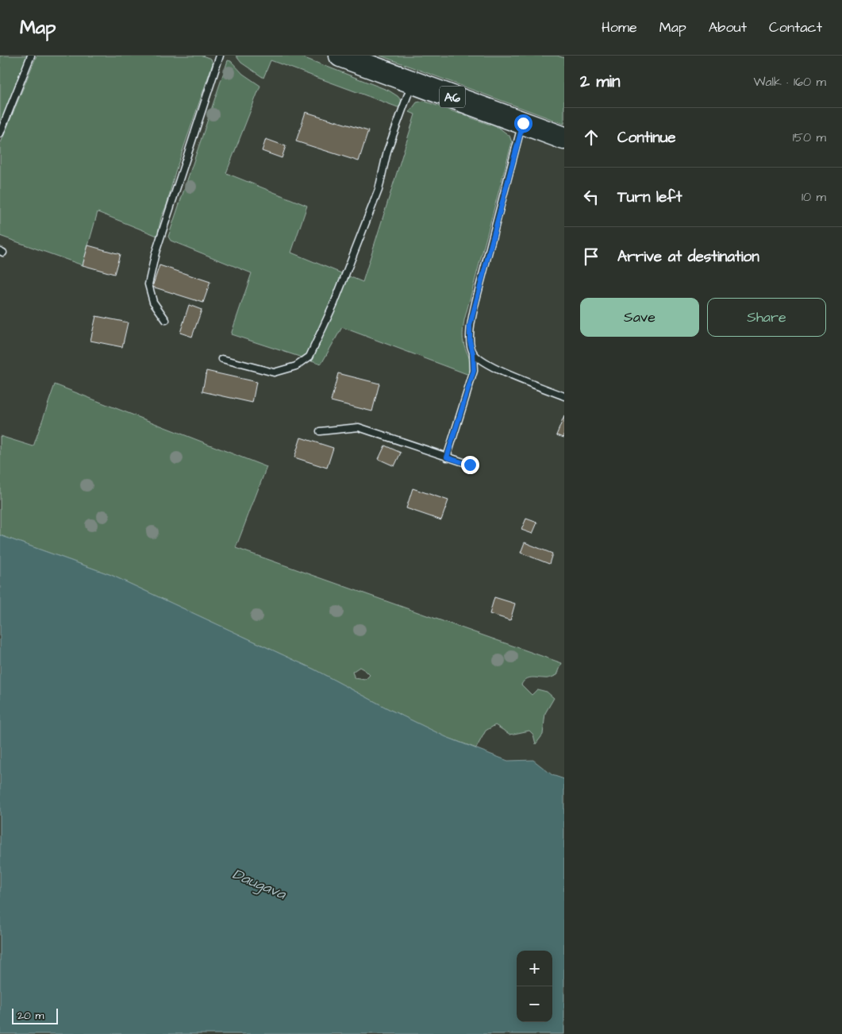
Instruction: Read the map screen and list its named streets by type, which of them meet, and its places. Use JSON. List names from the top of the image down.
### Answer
{
  "streets": {
    "highway": ["A6"]
  },
  "water": ["Daugava"],
  "scale_bar": "20 m",
  "page": {
    "header": "Map",
    "nav": [
      "Home",
      "Map",
      "About",
      "Contact"
    ],
    "heading": ["2 min", "Walk · 160 m"],
    "list": [
      ["Continue", "150 m"],
      ["Turn left", "10 m"],
      "Arrive at destination"
    ],
    "buttons": ["Save", "Share"],
    "map_buttons": ["+", "−"],
    "scale": "20 m"
  }
}
